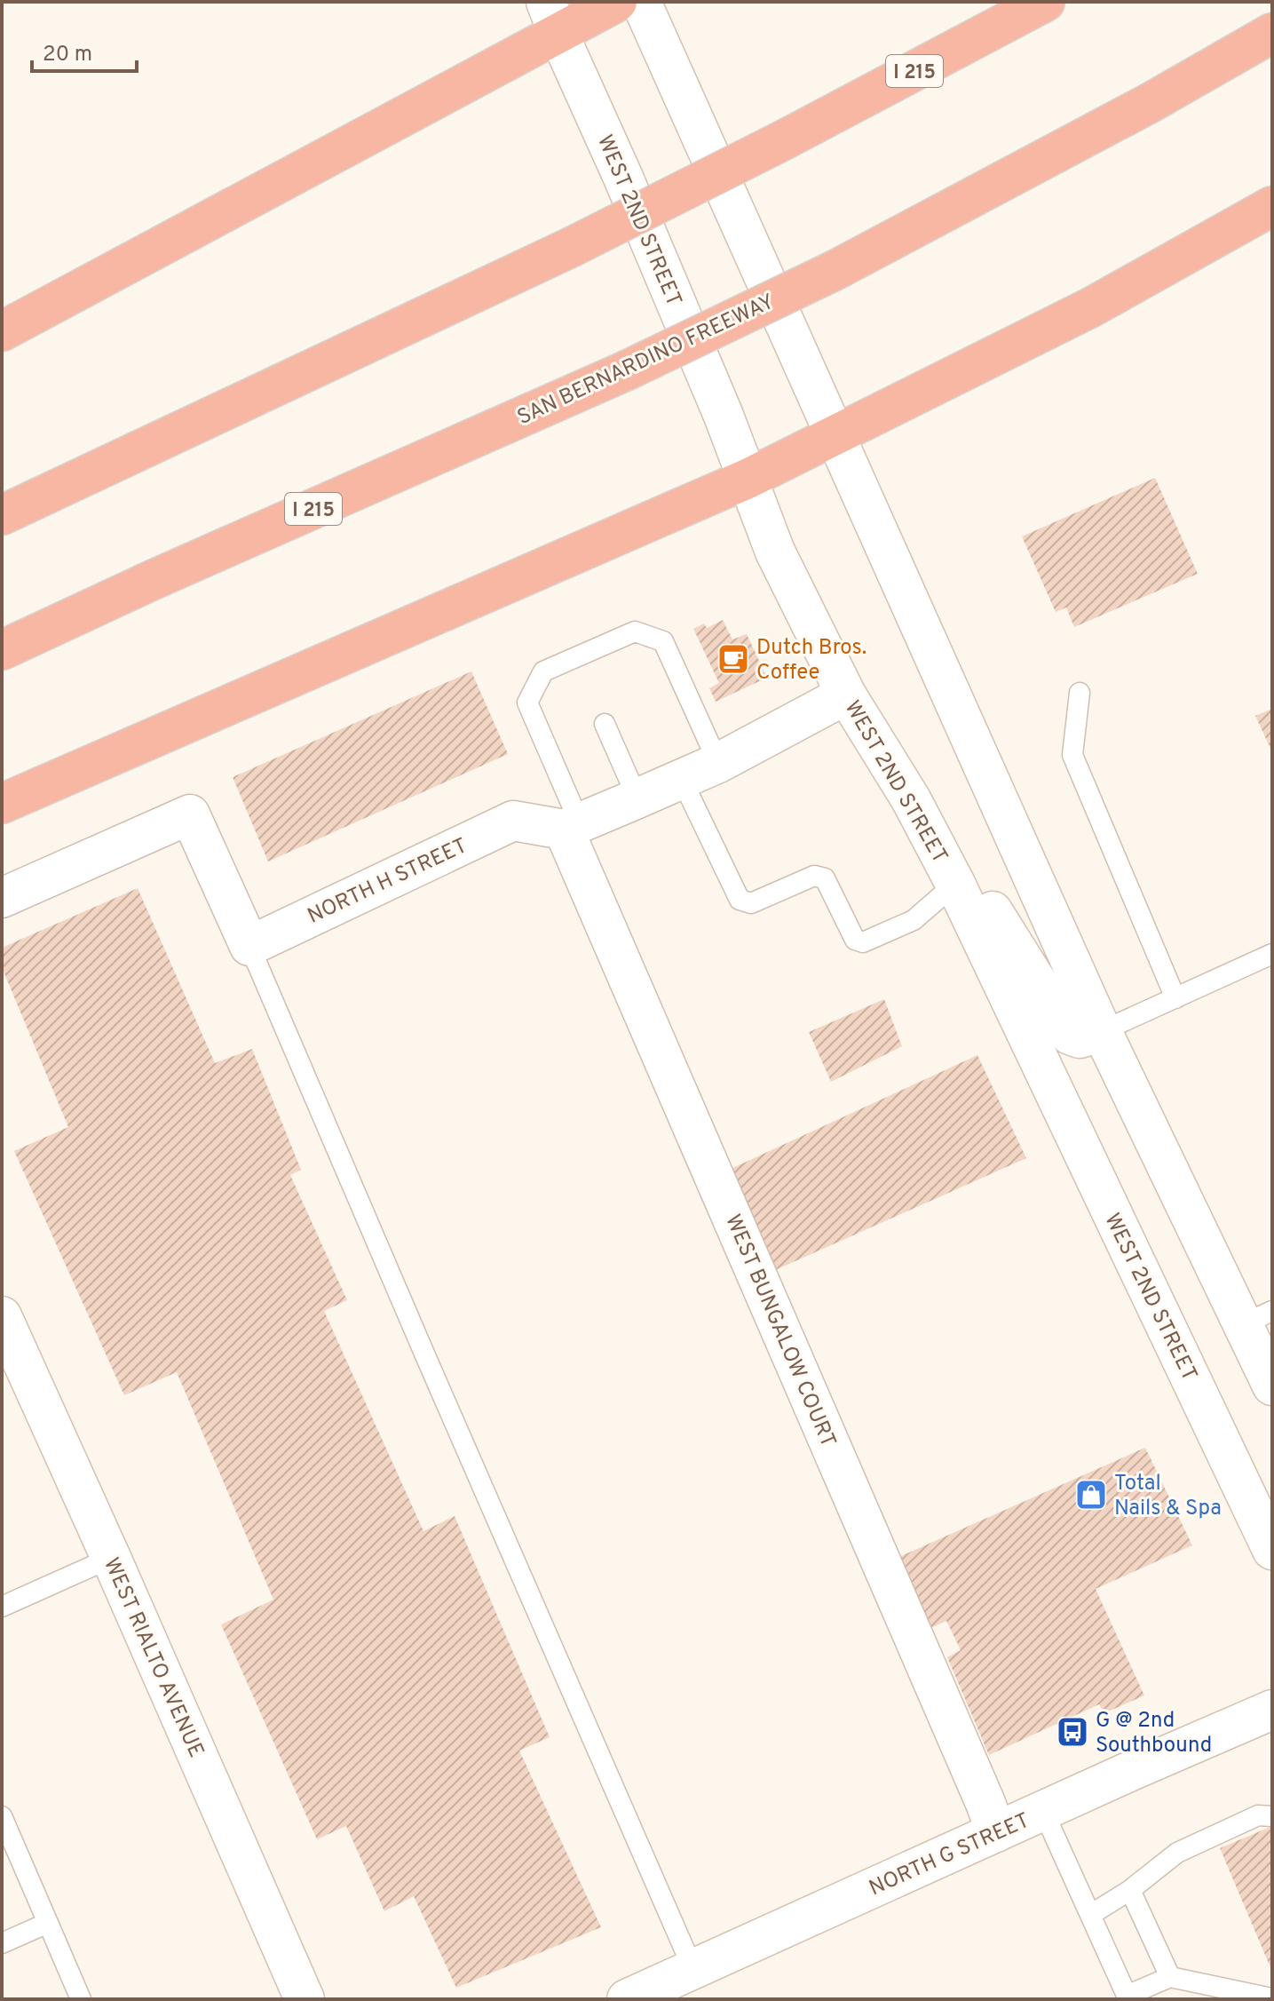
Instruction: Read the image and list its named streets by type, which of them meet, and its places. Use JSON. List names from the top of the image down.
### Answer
{
  "streets": {
    "highway": ["I 215", "SAN BERNARDINO FREEWAY"],
    "main road": [
      "WEST 2ND STREET",
      "NORTH H STREET",
      "WEST BUNGALOW COURT",
      "WEST RIALTO AVENUE",
      "NORTH G STREET"
    ]
  },
  "crossings": [
    ["NORTH H STREET", "WEST BUNGALOW COURT"],
    ["WEST BUNGALOW COURT", "NORTH G STREET"]
  ],
  "places": {
    "cafe": ["Dutch Bros. Coffee"],
    "shop": ["Total Nails & Spa"],
    "bus stop": ["G @ 2nd Southbound"]
  },
  "scale_bar": "20 m"
}
